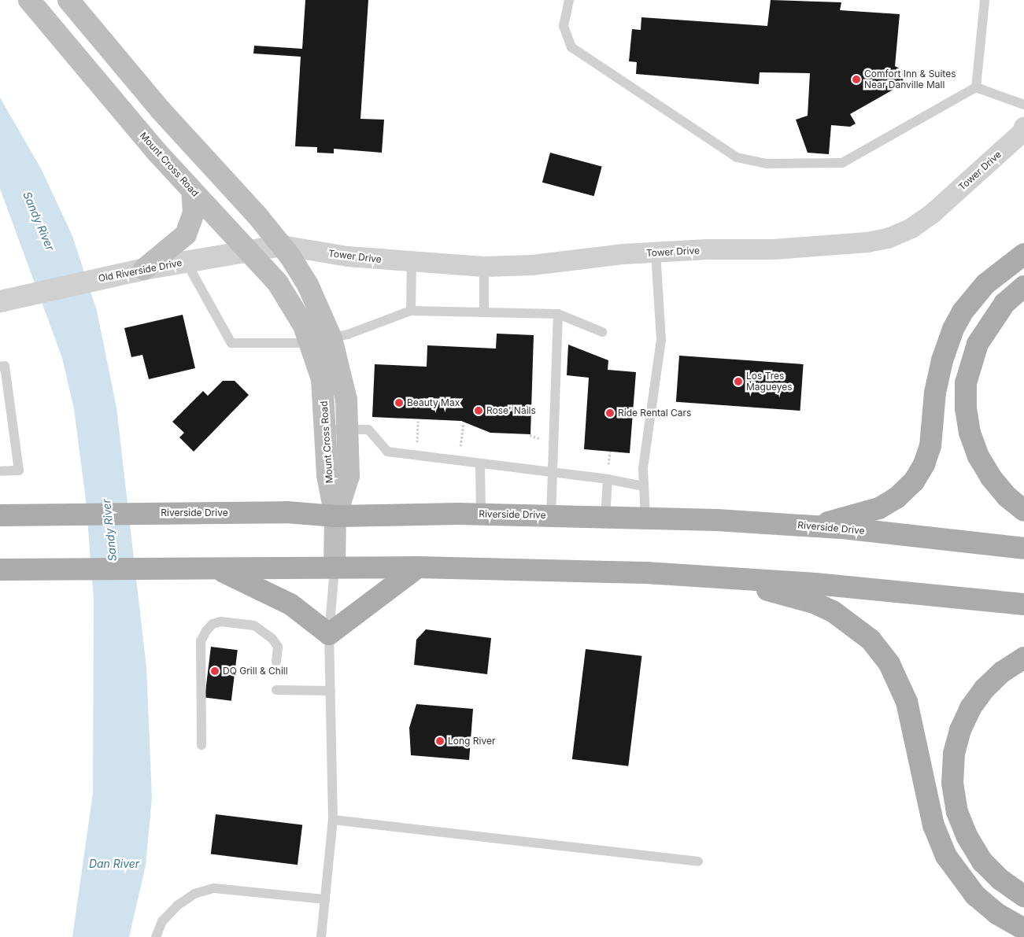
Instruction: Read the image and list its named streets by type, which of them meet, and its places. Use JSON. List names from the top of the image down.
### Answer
{
  "streets": {
    "main road": ["Mount Cross Road", "Riverside Drive"],
    "street": ["Tower Drive", "Old Riverside Drive"]
  },
  "crossings": [
    ["Mount Cross Road", "Tower Drive"],
    ["Mount Cross Road", "Old Riverside Drive"],
    ["Mount Cross Road", "Riverside Drive"],
    ["Tower Drive", "Old Riverside Drive"]
  ],
  "water": ["Sandy River", "Dan River"],
  "places": [
    "Comfort Inn & Suites Near Danville Mall",
    "Los Tres Magueyes",
    "Beauty Max",
    "Rose' Nails",
    "Ride Rental Cars",
    "DQ Grill & Chill",
    "Long River"
  ]
}
